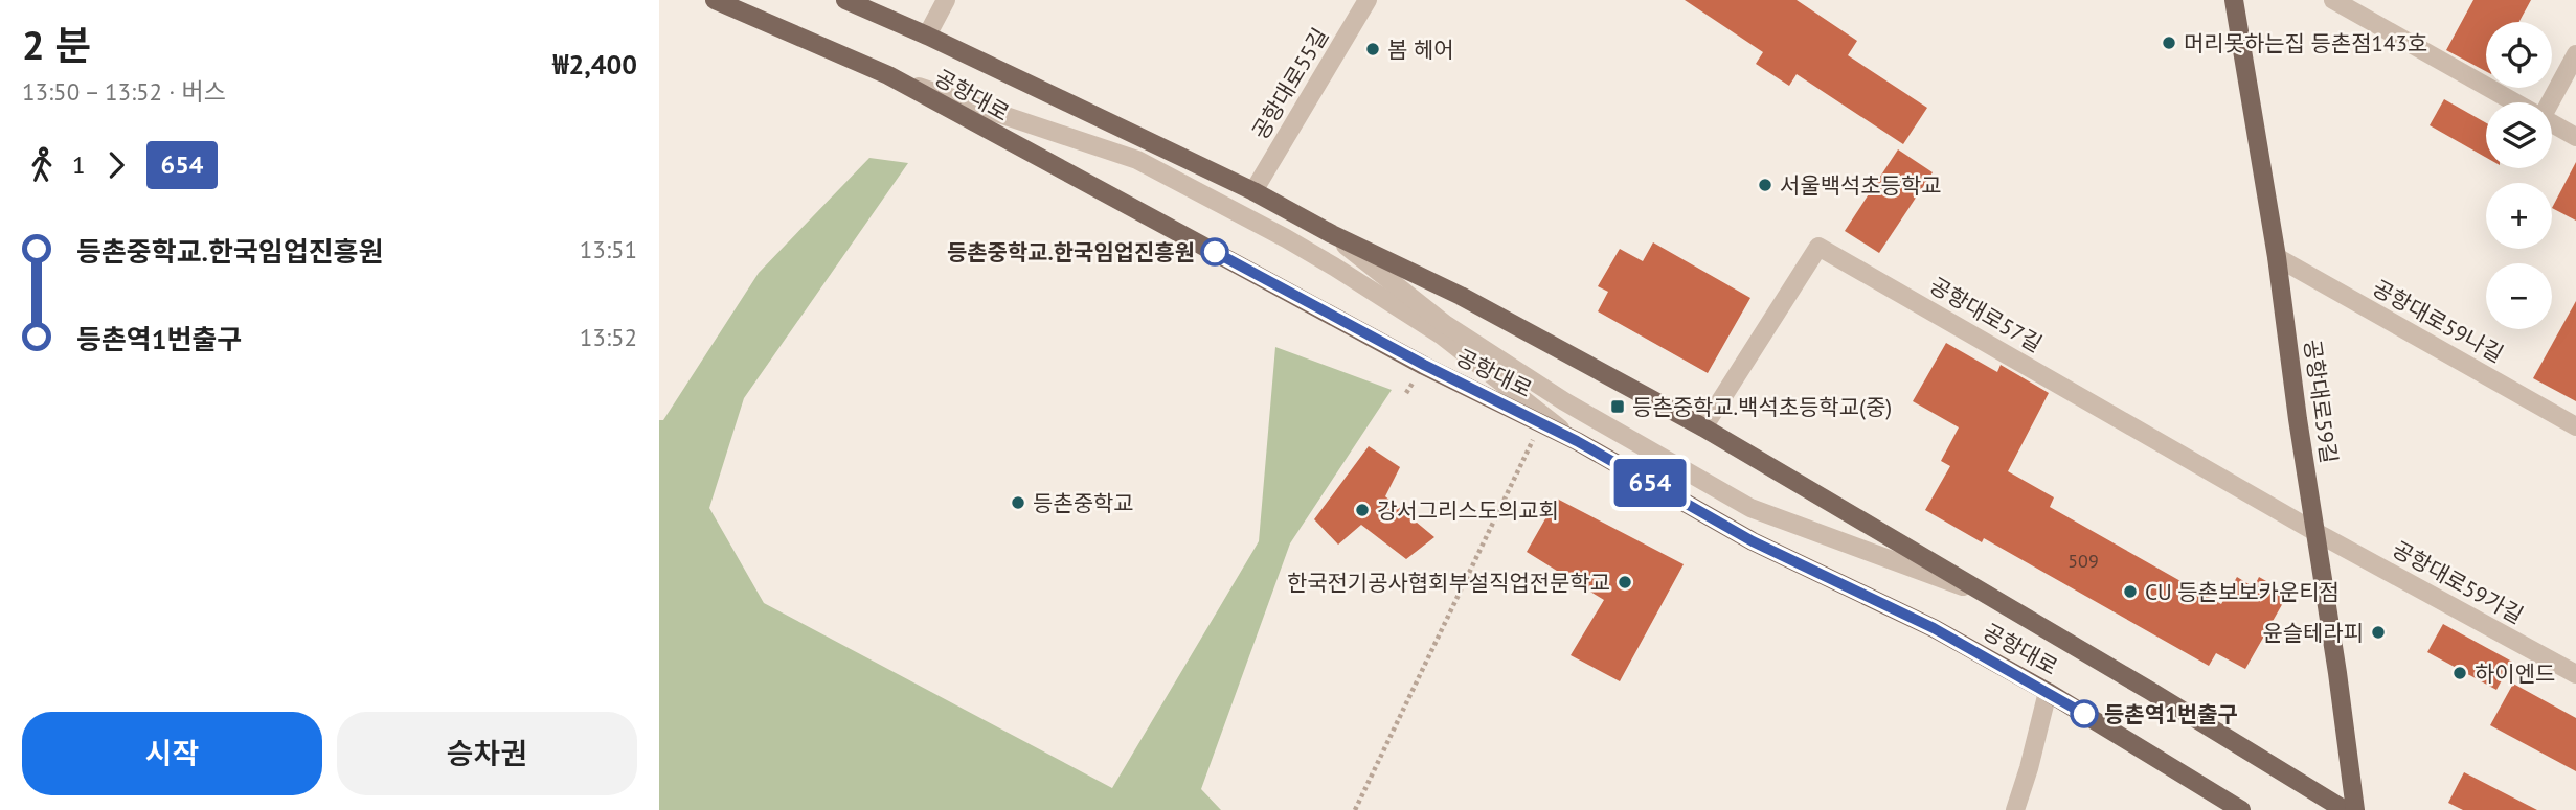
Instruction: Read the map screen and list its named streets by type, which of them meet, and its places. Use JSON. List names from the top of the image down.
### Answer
{
  "streets": {
    "main road": ["공항대로", "공항대로59길"],
    "street": [
      "공항대로55길",
      "공항대로57길",
      "공항대로59나길",
      "공항대로59가길"
    ]
  },
  "crossings": [
    ["공항대로55길", "공항대로"],
    ["공항대로", "공항대로57길"],
    ["공항대로57길", "공항대로59길"],
    ["공항대로57길", "공항대로59가길"],
    ["공항대로59나길", "공항대로59길"],
    ["공항대로59길", "공항대로59가길"]
  ],
  "places": {
    "other": [
      "머리못하는집 등촌점143호",
      "봄 헤어",
      "서울백석초등학교",
      "등촌중학교.한국임업진흥원",
      "등촌중학교",
      "강서그리스도의교회",
      "한국전기공사협회부설직업전문학교",
      "CU 등촌보보카운티점",
      "윤슬테라피",
      "하이엔드",
      "등촌역1번출구"
    ],
    "transit": ["등촌중학교.백석초등학교(중)"]
  },
  "lines": ["bus line 654"],
  "house_numbers": ["509"],
  "page": {
    "heading": ["2 분", "13:50 – 13:52 · 버스", "₩2,400"],
    "on_map": "654",
    "map_buttons": ["+", "−"],
    "legs": ["1", "654"],
    "list": [
      {
        "name": "등촌중학교.한국임업진흥원",
        "value": "13:51"
      },
      {
        "name": "등촌역1번출구",
        "value": "13:52"
      }
    ],
    "buttons": ["시작", "승차권"]
  }
}
